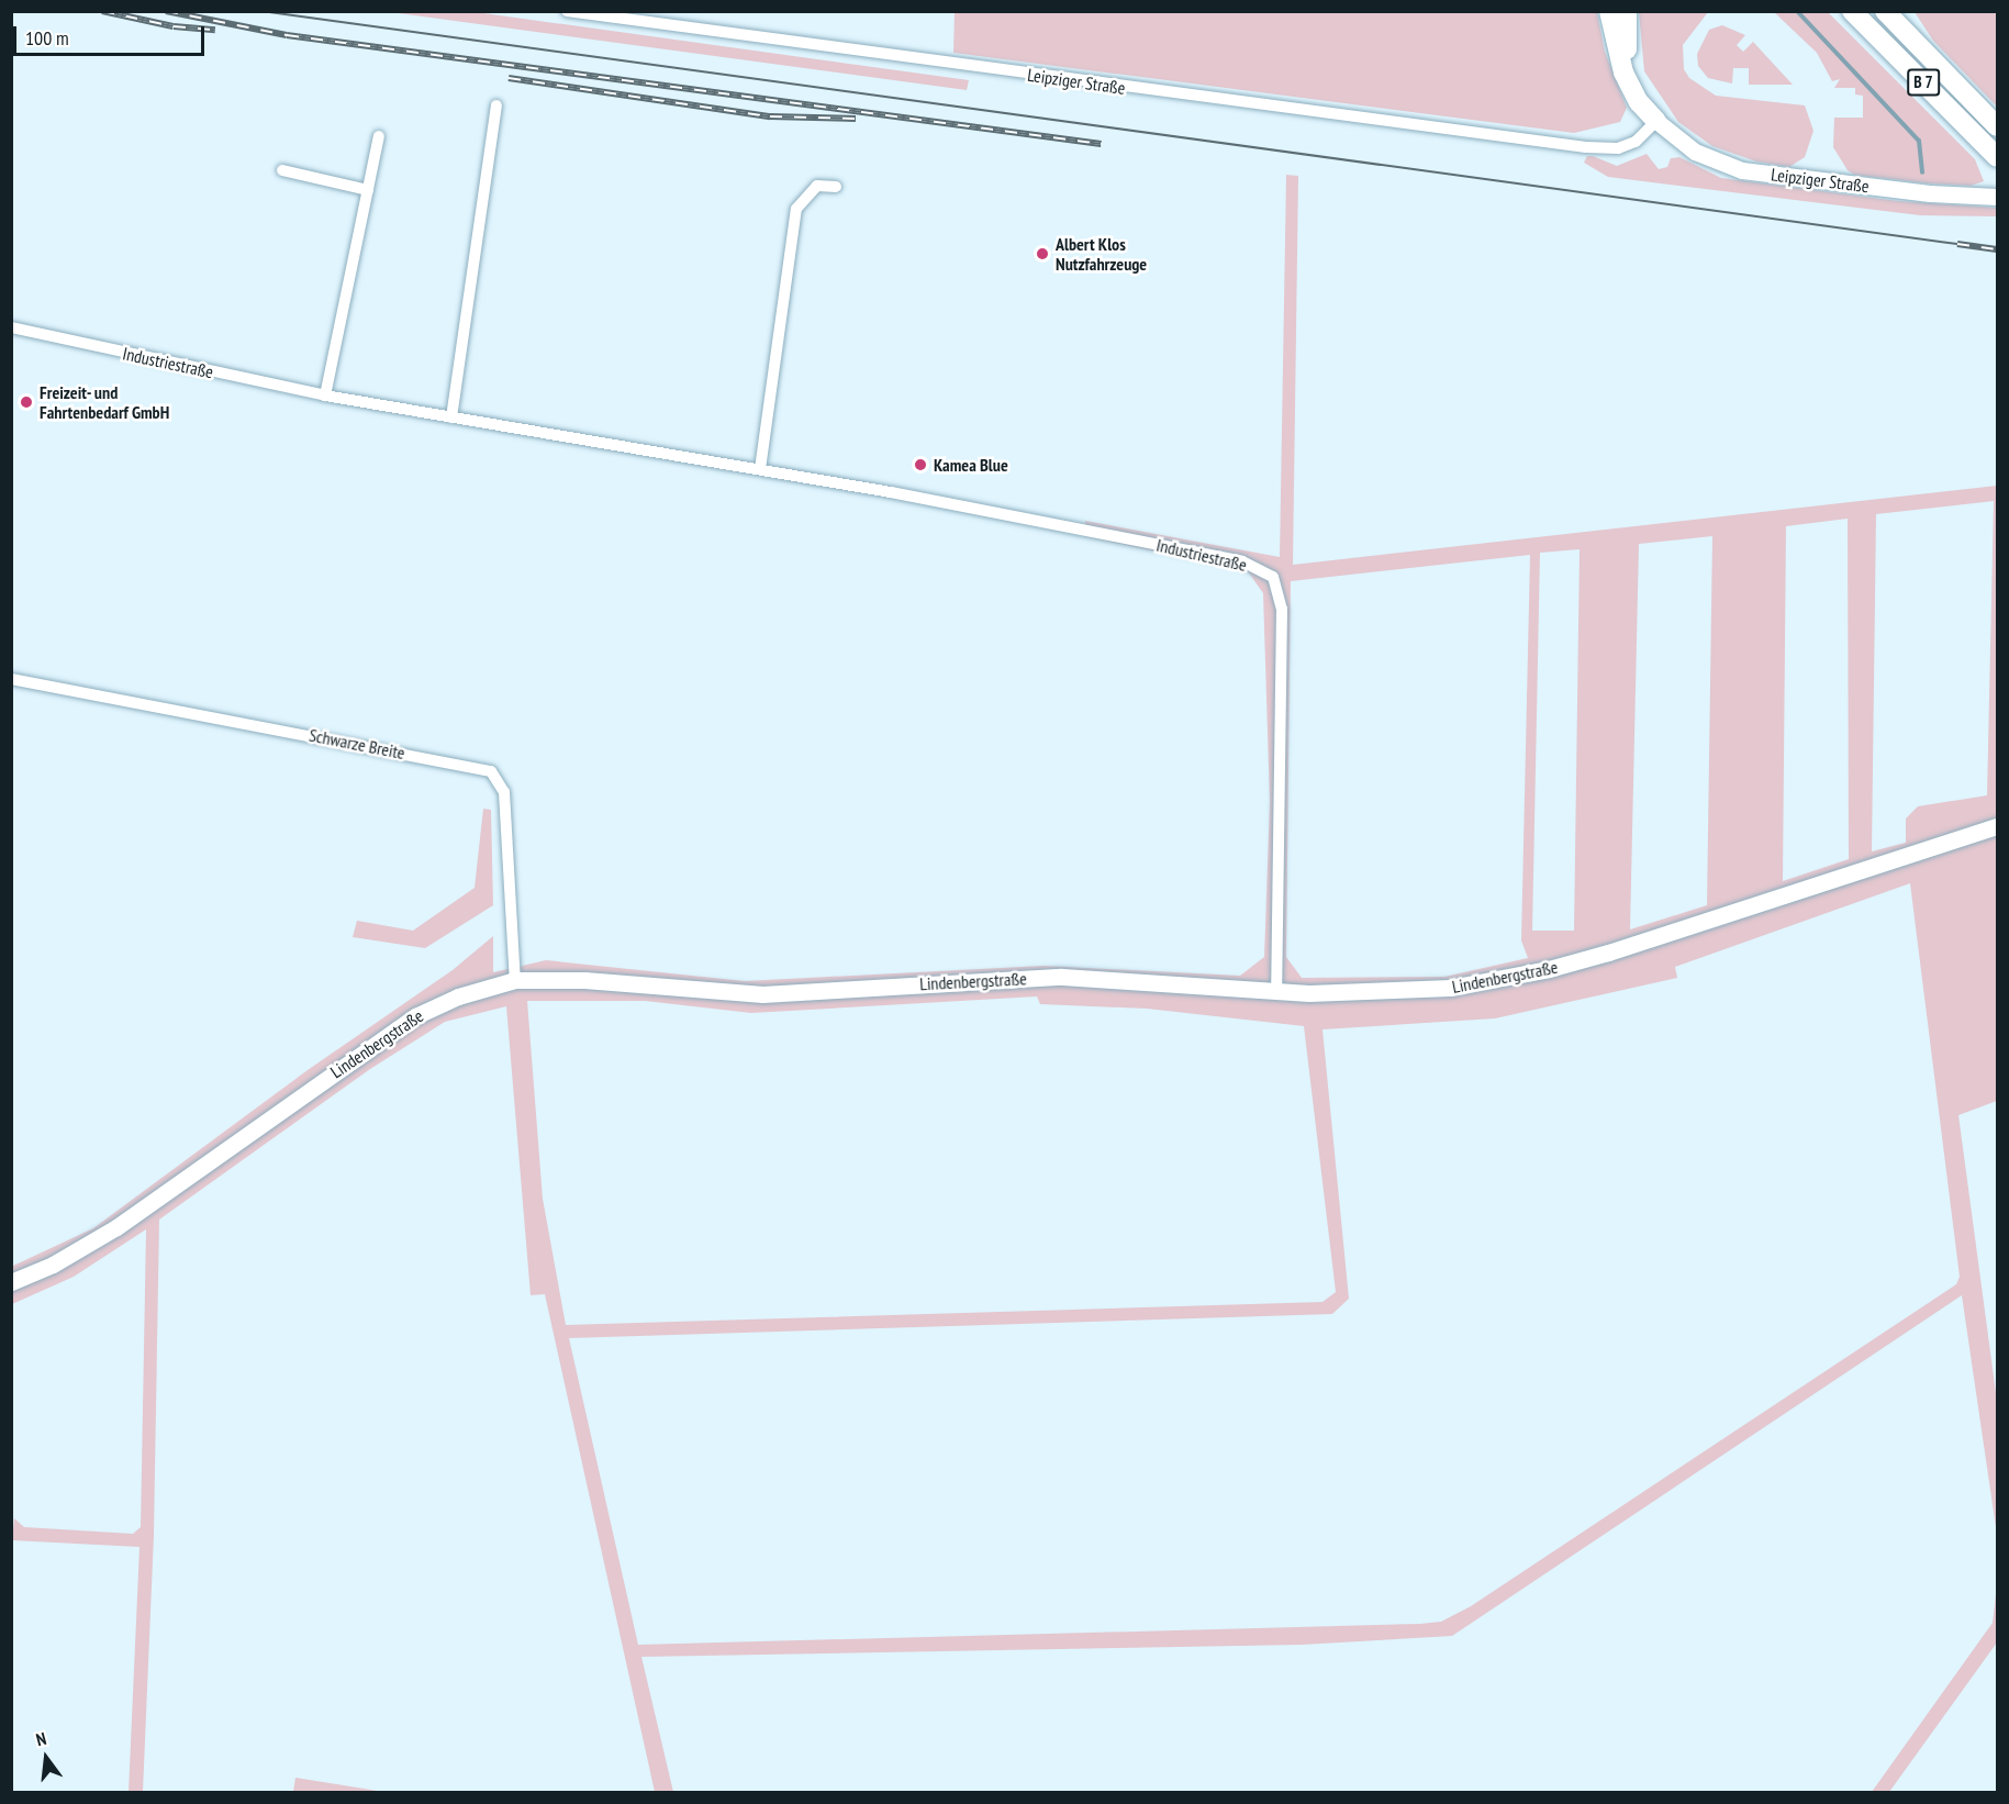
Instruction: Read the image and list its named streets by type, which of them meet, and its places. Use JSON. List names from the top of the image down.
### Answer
{
  "streets": {
    "highway": ["B 7"],
    "main road": ["Leipziger Straße", "Lindenbergstraße"],
    "street": ["Industriestraße", "Schwarze Breite"]
  },
  "crossings": [
    ["Industriestraße", "Lindenbergstraße"],
    ["Schwarze Breite", "Lindenbergstraße"]
  ],
  "places": ["Albert Klos Nutzfahrzeuge", "Freizeit- und Fahrtenbedarf GmbH", "Kamea Blue"],
  "scale_bar": "100 m",
  "north": "top"
}
